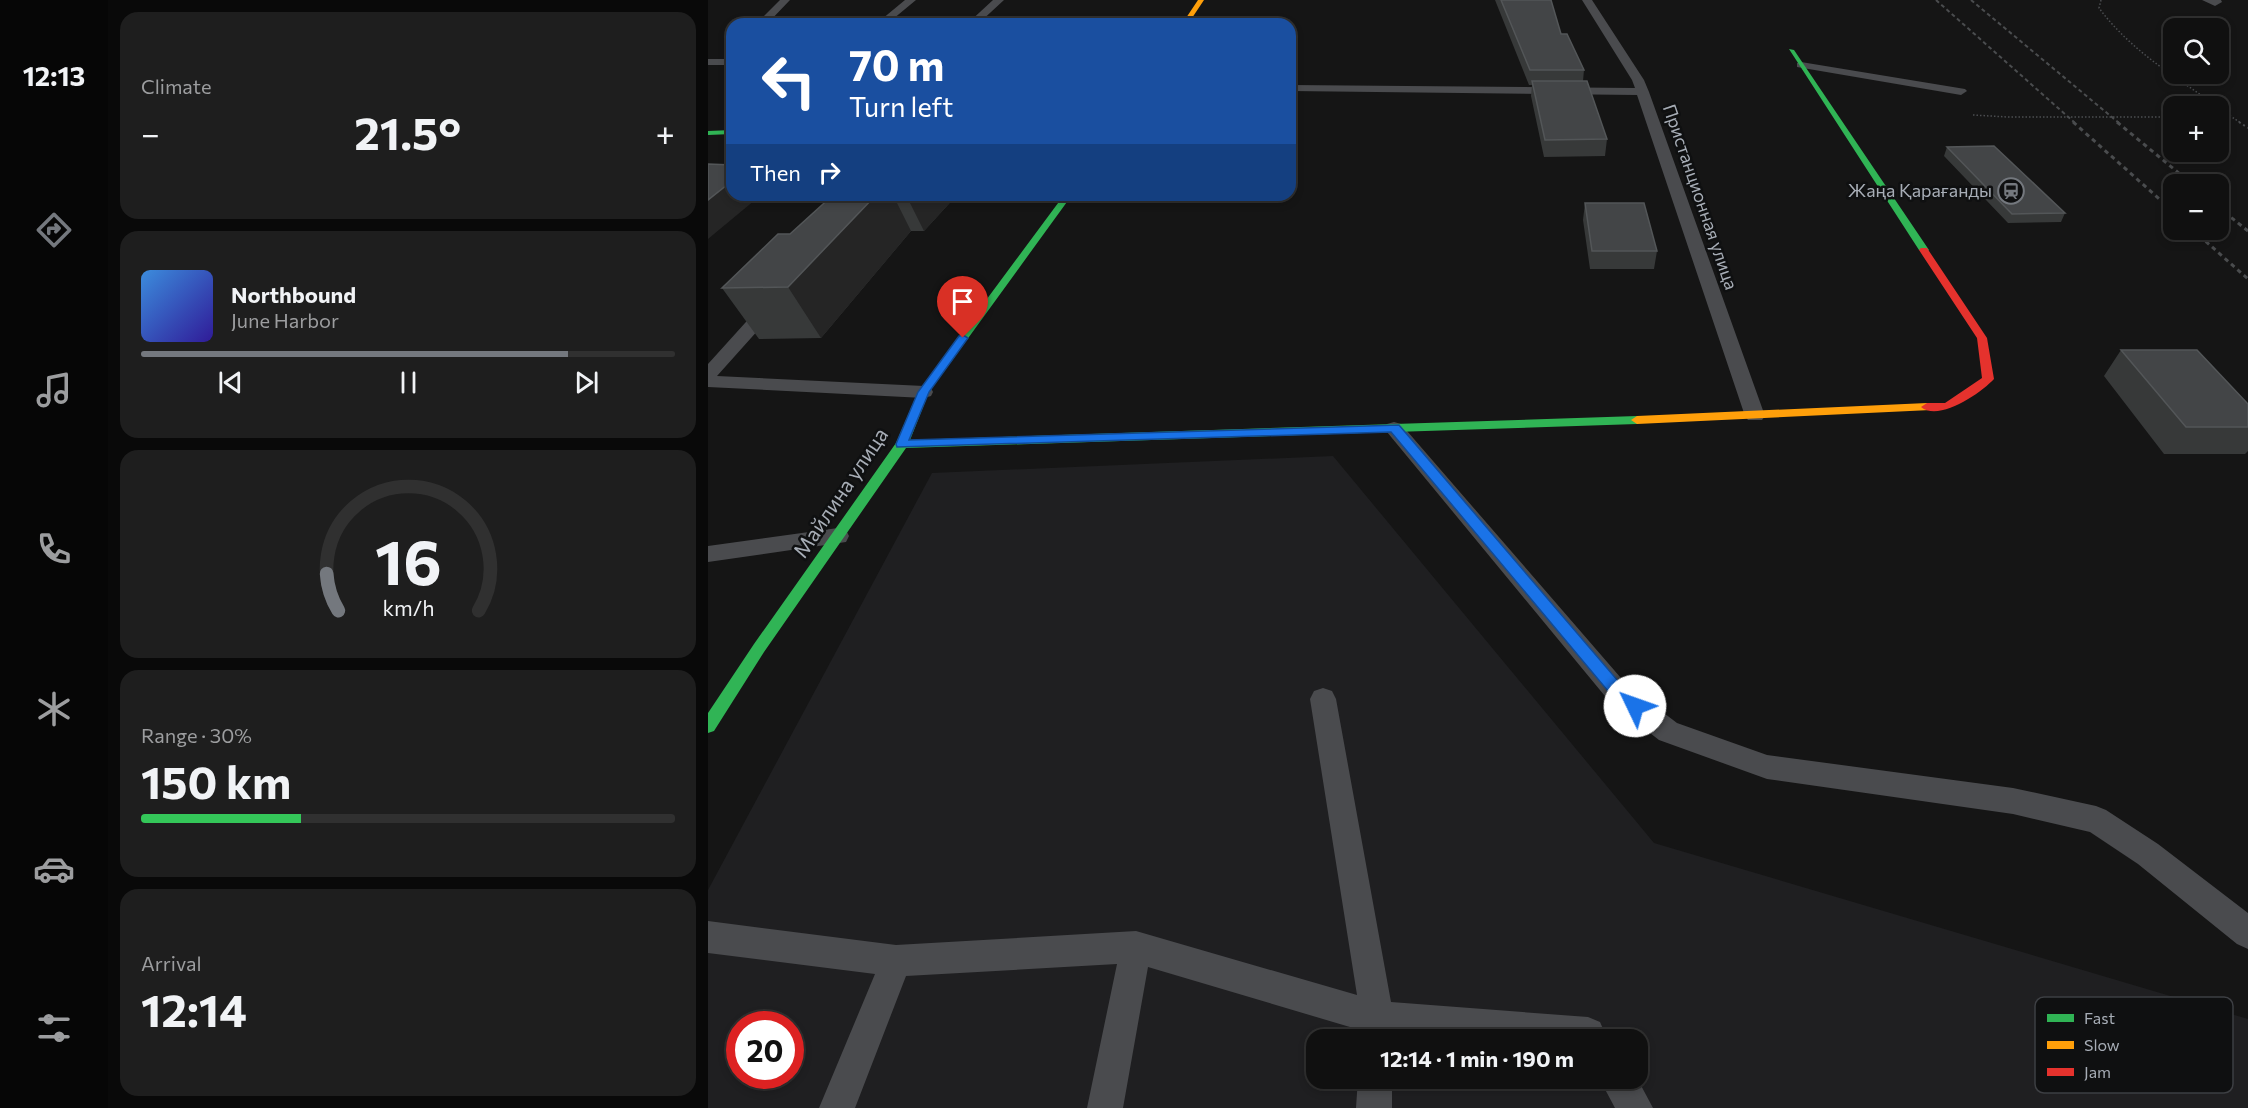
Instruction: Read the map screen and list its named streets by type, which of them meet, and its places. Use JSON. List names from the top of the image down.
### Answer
{
  "streets": {
    "street": ["Майлина улица"],
    "lane": ["Пристанционная улица"]
  },
  "places": {
    "station": ["Жаңа Қарағанды"]
  },
  "legend": ["Fast", "Slow", "Jam"],
  "page": {
    "tabs": "12:13",
    "tile": [
      "Climate",
      ["Range · 30%", "150 km"],
      ["Arrival", "12:14"]
    ],
    "map_buttons": ["+", "−"],
    "turn": ["70 m", "Turn left"],
    "heat": ["−", "21.5°", "+"],
    "then": "Then",
    "song": ["Northbound", "June Harbor"],
    "limit": "20",
    "trip": "12:14 · 1 min · 190 m",
    "gauge": ["16", "km/h"]
  }
}
